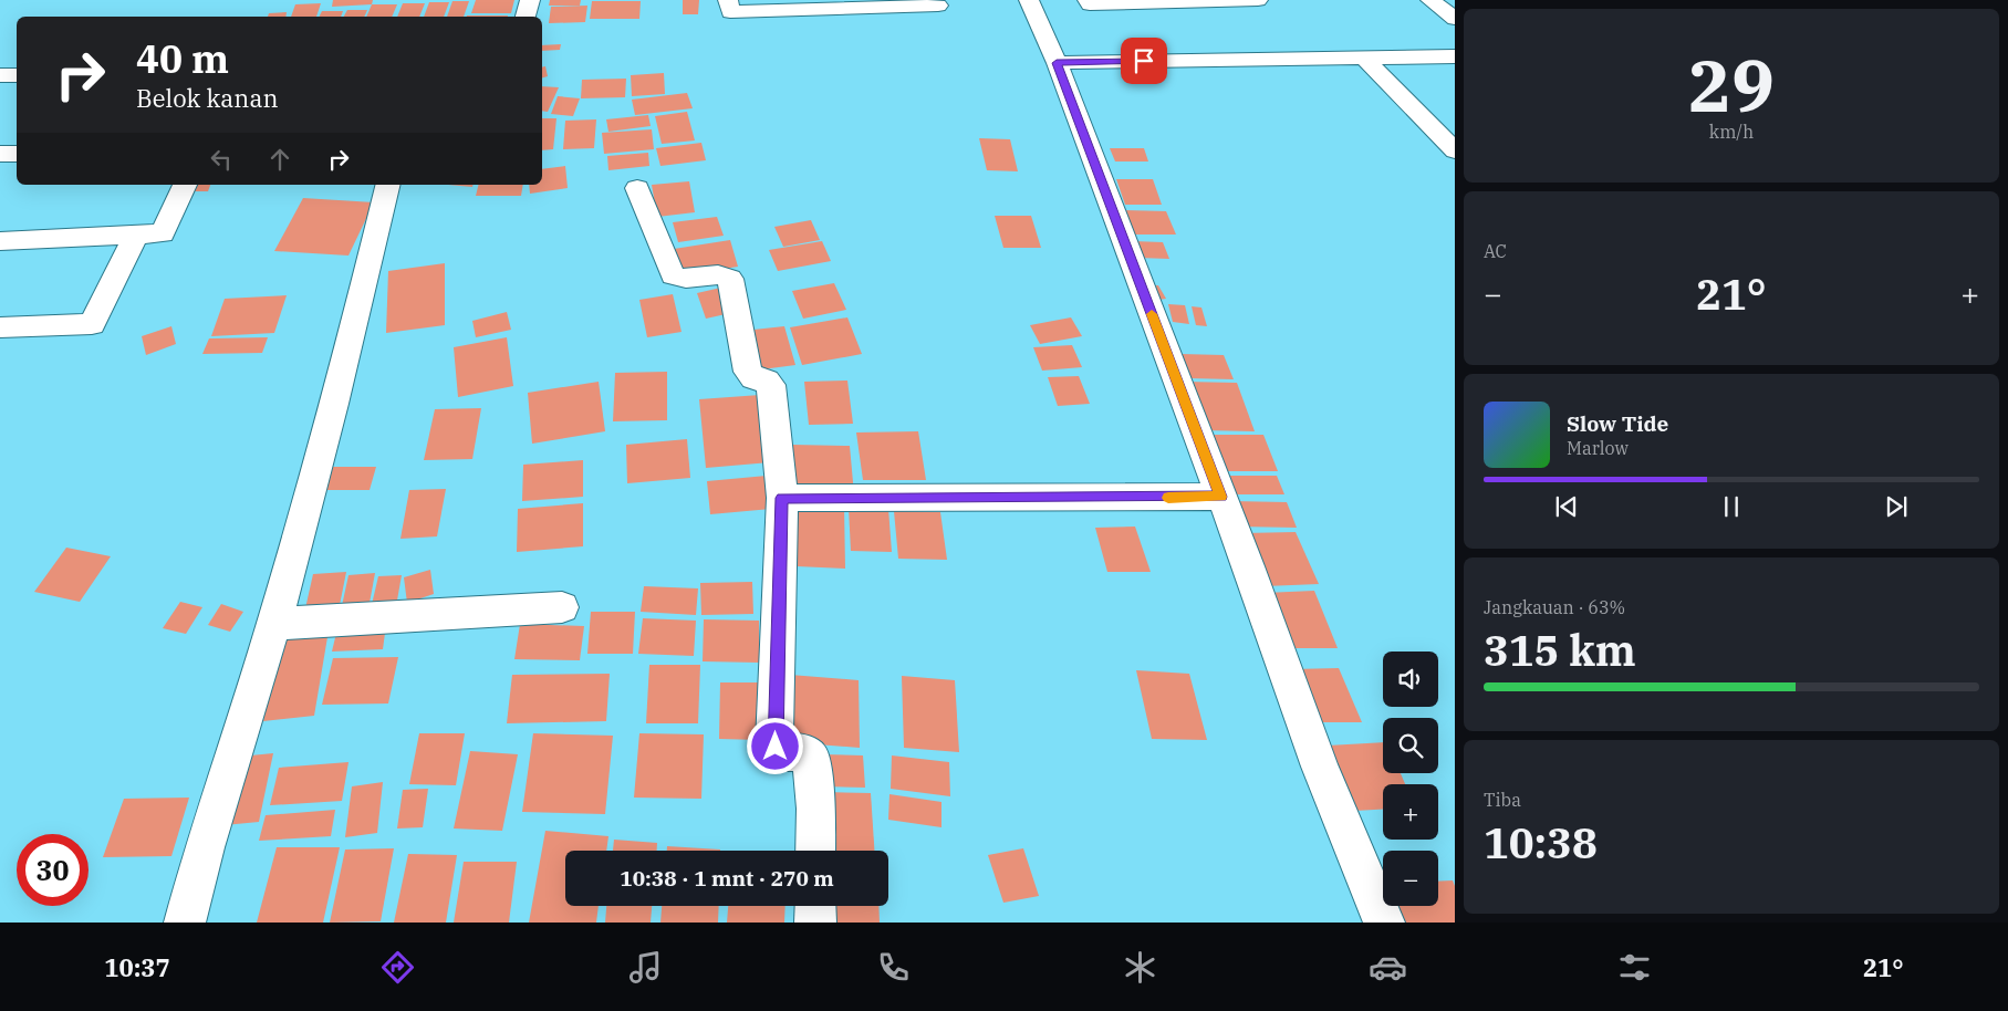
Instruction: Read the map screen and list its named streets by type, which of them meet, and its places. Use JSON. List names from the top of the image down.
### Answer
{
  "page": {
    "tile": [
      ["29", "km/h"],
      "AC",
      ["Jangkauan · 63%", "315 km"],
      ["Tiba", "10:38"]
    ],
    "turn": ["40 m", "Belok kanan"],
    "heat": ["−", "21°", "+"],
    "song": ["Slow Tide", "Marlow"],
    "map_buttons": ["+", "−"],
    "limit": "30",
    "trip": "10:38 · 1 mnt · 270 m",
    "tabs": ["10:37", "21°"]
  }
}
